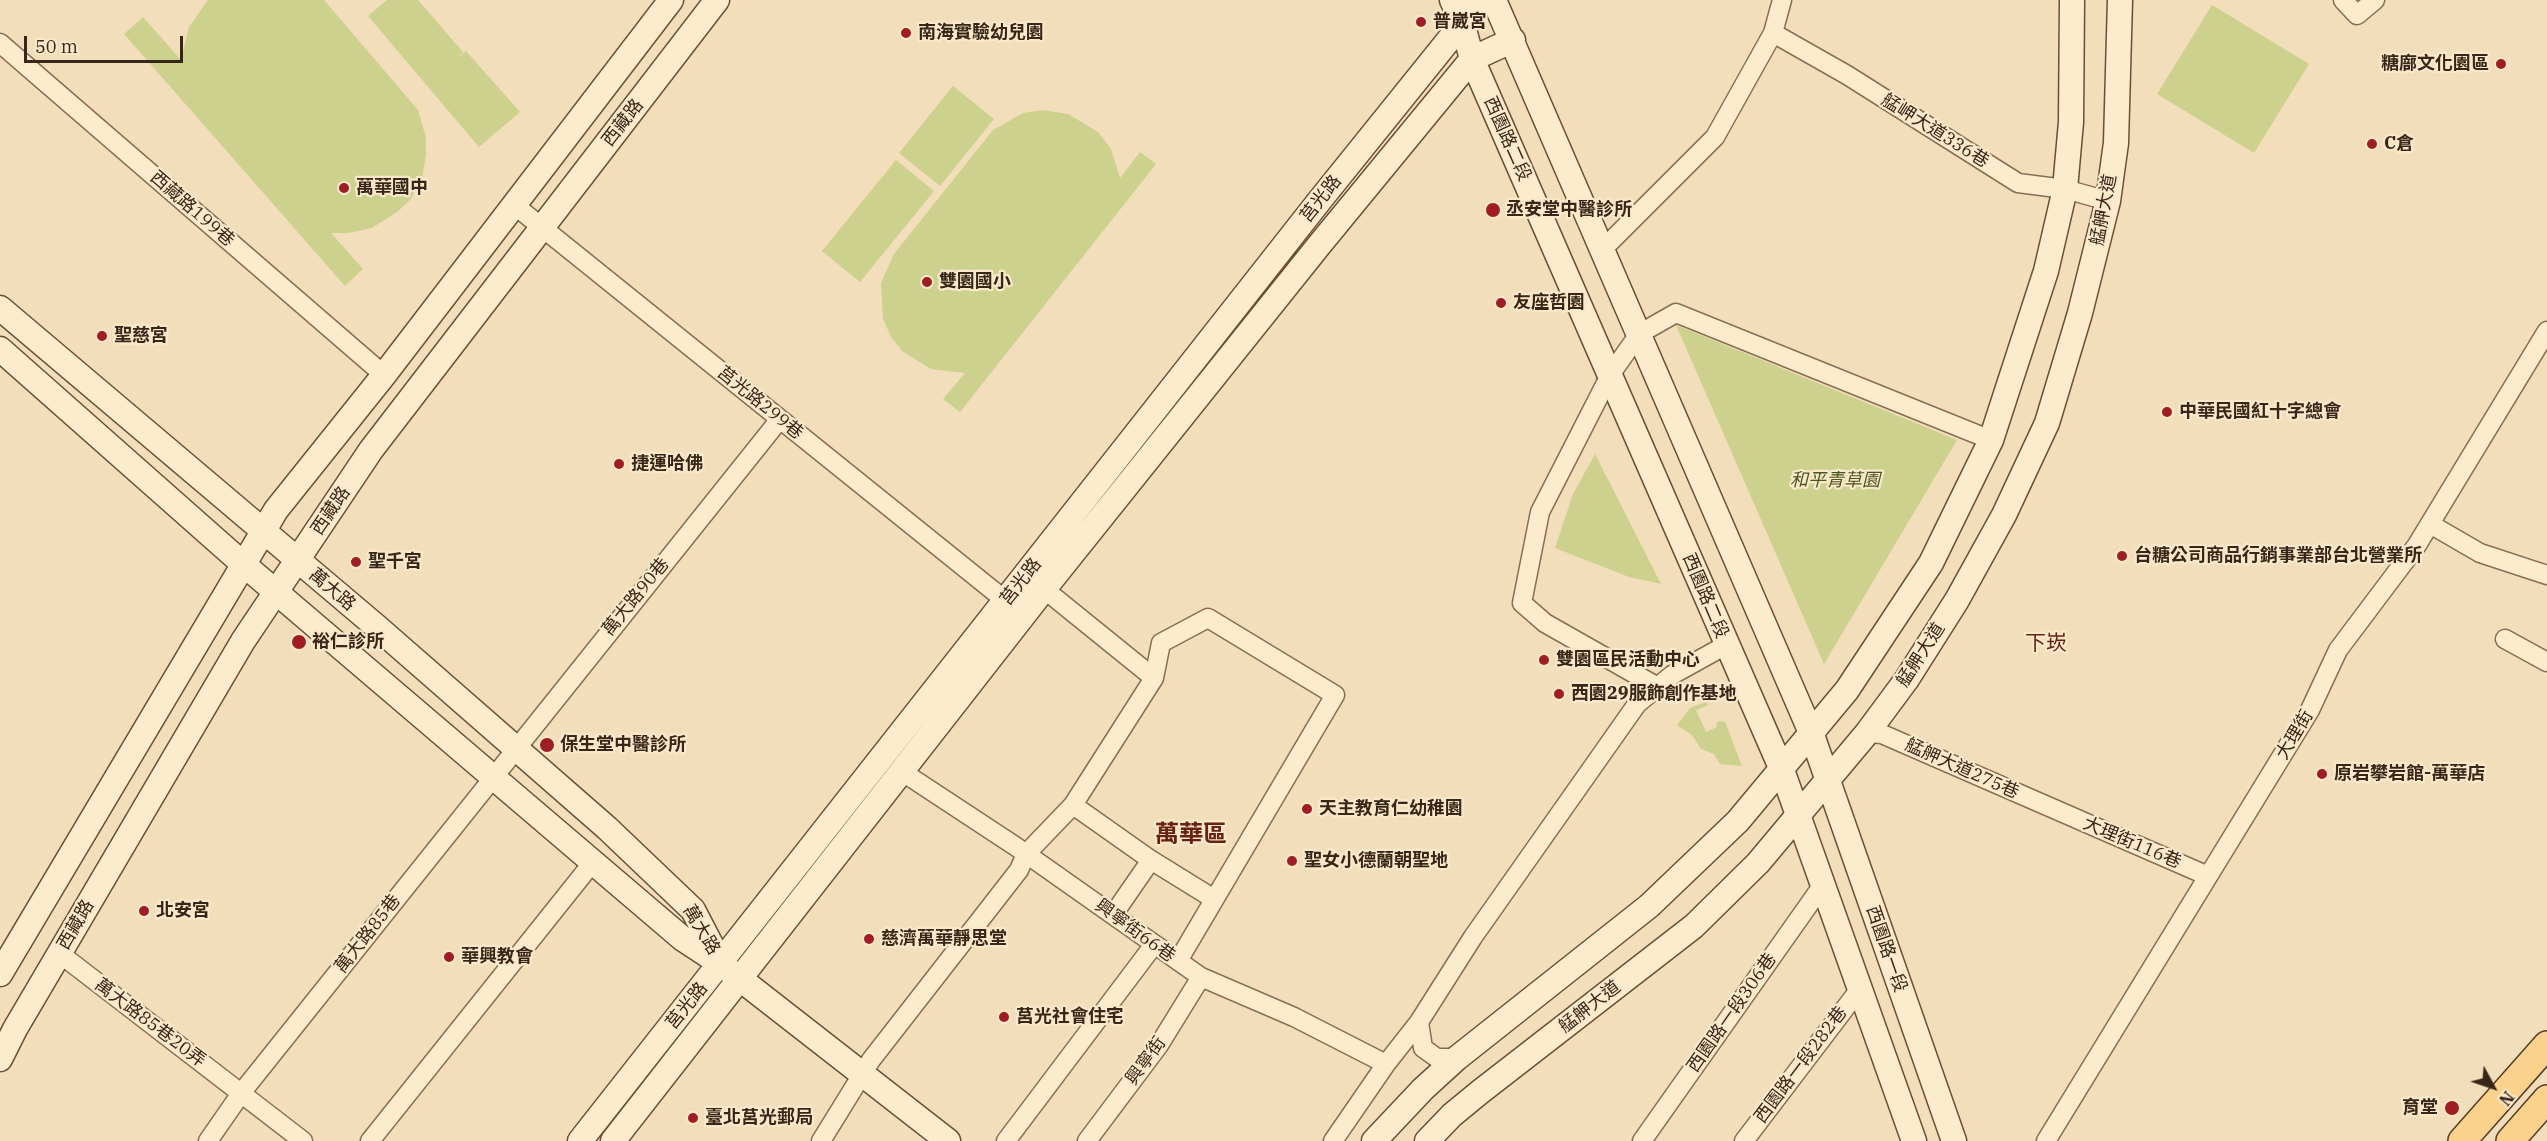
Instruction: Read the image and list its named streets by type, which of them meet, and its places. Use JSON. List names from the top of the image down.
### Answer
{
  "streets": {
    "main road": [
      "西藏路",
      "西園路二段",
      "莒光路",
      "艋舺大道",
      "萬大路",
      "西園路一段"
    ],
    "street": [
      "艋岬大道336巷",
      "西藏路199巷",
      "莒光路299巷",
      "萬大路90巷",
      "大理街",
      "艋舺大道275巷",
      "大理街116巷",
      "興寧街66巷",
      "萬大路85巷",
      "西園路一段306巷",
      "萬大路85巷20弄",
      "興寧街",
      "西園路一段282巷"
    ]
  },
  "crossings": [
    ["西藏路", "西藏路199巷"],
    ["西藏路", "莒光路299巷"],
    ["西藏路", "萬大路"],
    ["西藏路", "萬大路85巷20弄"],
    ["艋岬大道336巷", "艋舺大道"],
    ["西園路二段", "莒光路"],
    ["西園路二段", "艋舺大道"],
    ["莒光路", "莒光路299巷"],
    ["莒光路", "萬大路"],
    ["莒光路", "興寧街66巷"],
    ["艋舺大道", "艋舺大道275巷"],
    ["艋舺大道", "西園路一段"],
    ["莒光路299巷", "萬大路90巷"],
    ["萬大路", "萬大路90巷"],
    ["萬大路", "萬大路85巷"],
    ["萬大路90巷", "萬大路85巷"],
    ["大理街", "大理街116巷"],
    ["艋舺大道275巷", "大理街116巷"],
    ["興寧街66巷", "興寧街"],
    ["萬大路85巷", "萬大路85巷20弄"]
  ],
  "districts": ["下崁", "萬華區"],
  "parks": ["和平青草園"],
  "places": [
    "普崴宮",
    "南海實驗幼兒園",
    "糖廍文化園區",
    "C倉",
    "萬華國中",
    "丞安堂中醫診所",
    "雙園國小",
    "友座哲園",
    "聖慈宮",
    "中華民國紅十字總會",
    "捷運哈佛",
    "台糖公司商品行銷事業部台北營業所",
    "聖千宮",
    "裕仁診所",
    "雙園區民活動中心",
    "西園29服飾創作基地",
    "保生堂中醫診所",
    "原岩攀岩館-萬華店",
    "天主教育仁幼稚園",
    "聖女小德蘭朝聖地",
    "北安宮",
    "慈濟萬華靜思堂",
    "華興教會",
    "莒光社會住宅",
    "育堂",
    "臺北莒光郵局"
  ],
  "scale_bar": "50 m",
  "north": "bottom right"
}
